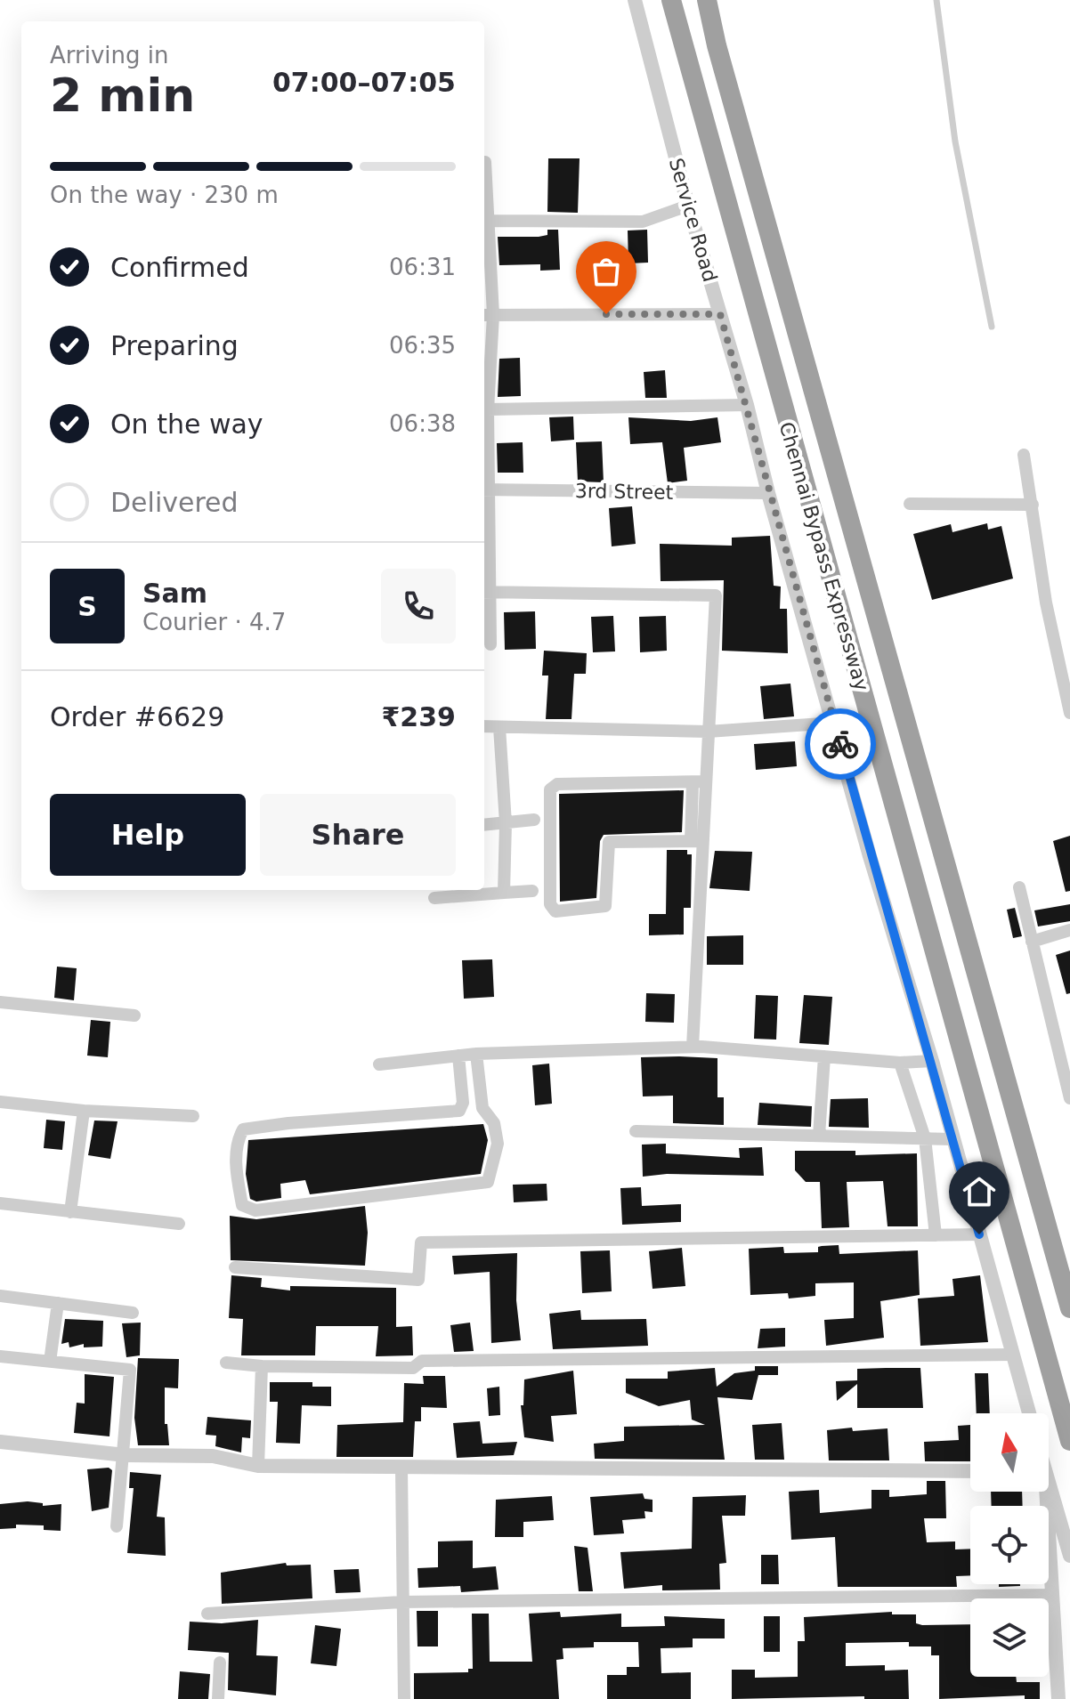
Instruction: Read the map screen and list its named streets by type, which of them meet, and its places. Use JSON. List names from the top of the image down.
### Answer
{
  "streets": {
    "highway": ["Chennai Bypass Expressway"],
    "street": ["Service Road", "3rd Street"]
  },
  "crossings": [
    ["Service Road", "3rd Street"]
  ],
  "north": "top",
  "page": {
    "heading": ["2 min", "Arriving in", "07:00–07:05"],
    "panel": [
      "Sam",
      "Courier · 4.7",
      "Order #6629",
      "₹239"
    ],
    "bar": "On the way · 230 m",
    "list": [
      ["Confirmed", "06:31"],
      ["Preparing", "06:35"],
      ["On the way", "06:38"],
      "Delivered"
    ],
    "round": "S",
    "buttons": ["Help", "Share"]
  }
}
